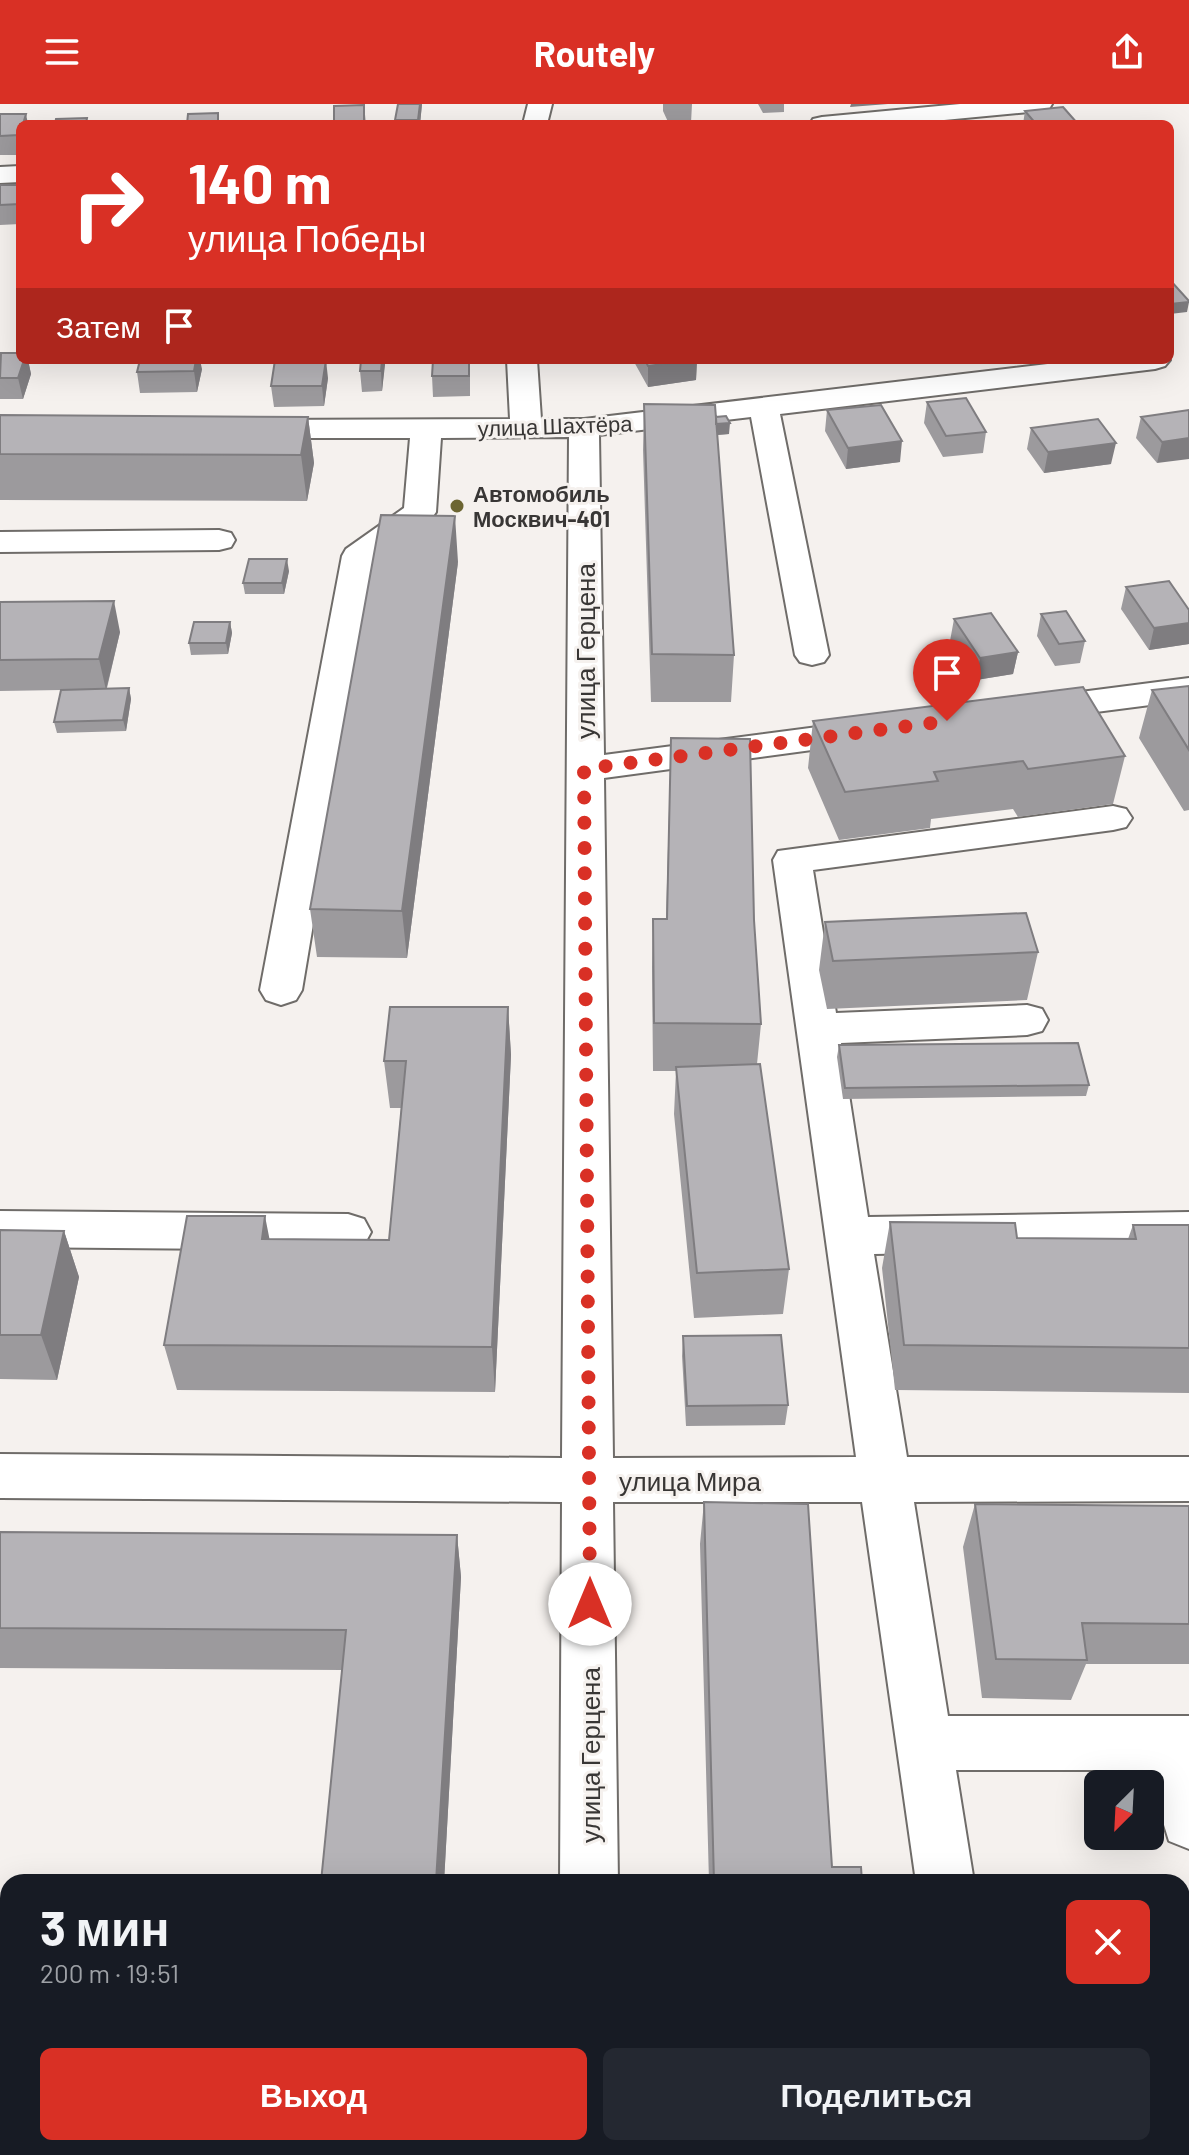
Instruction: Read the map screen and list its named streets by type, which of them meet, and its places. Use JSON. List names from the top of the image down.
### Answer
{
  "streets": {
    "street": ["улица Шахтёра", "улица Герцена", "улица Мира"]
  },
  "crossings": [
    ["улица Шахтёра", "улица Герцена"],
    ["улица Герцена", "улица Мира"]
  ],
  "places": ["Автомобиль Москвич-401"],
  "north": "bottom left",
  "page": {
    "header": "Routely",
    "turn": ["140 m", "улица Победы"],
    "then": "Затем",
    "heading": ["3 мин", "200 m · 19:51"],
    "buttons": ["Выход", "Поделиться"]
  }
}
